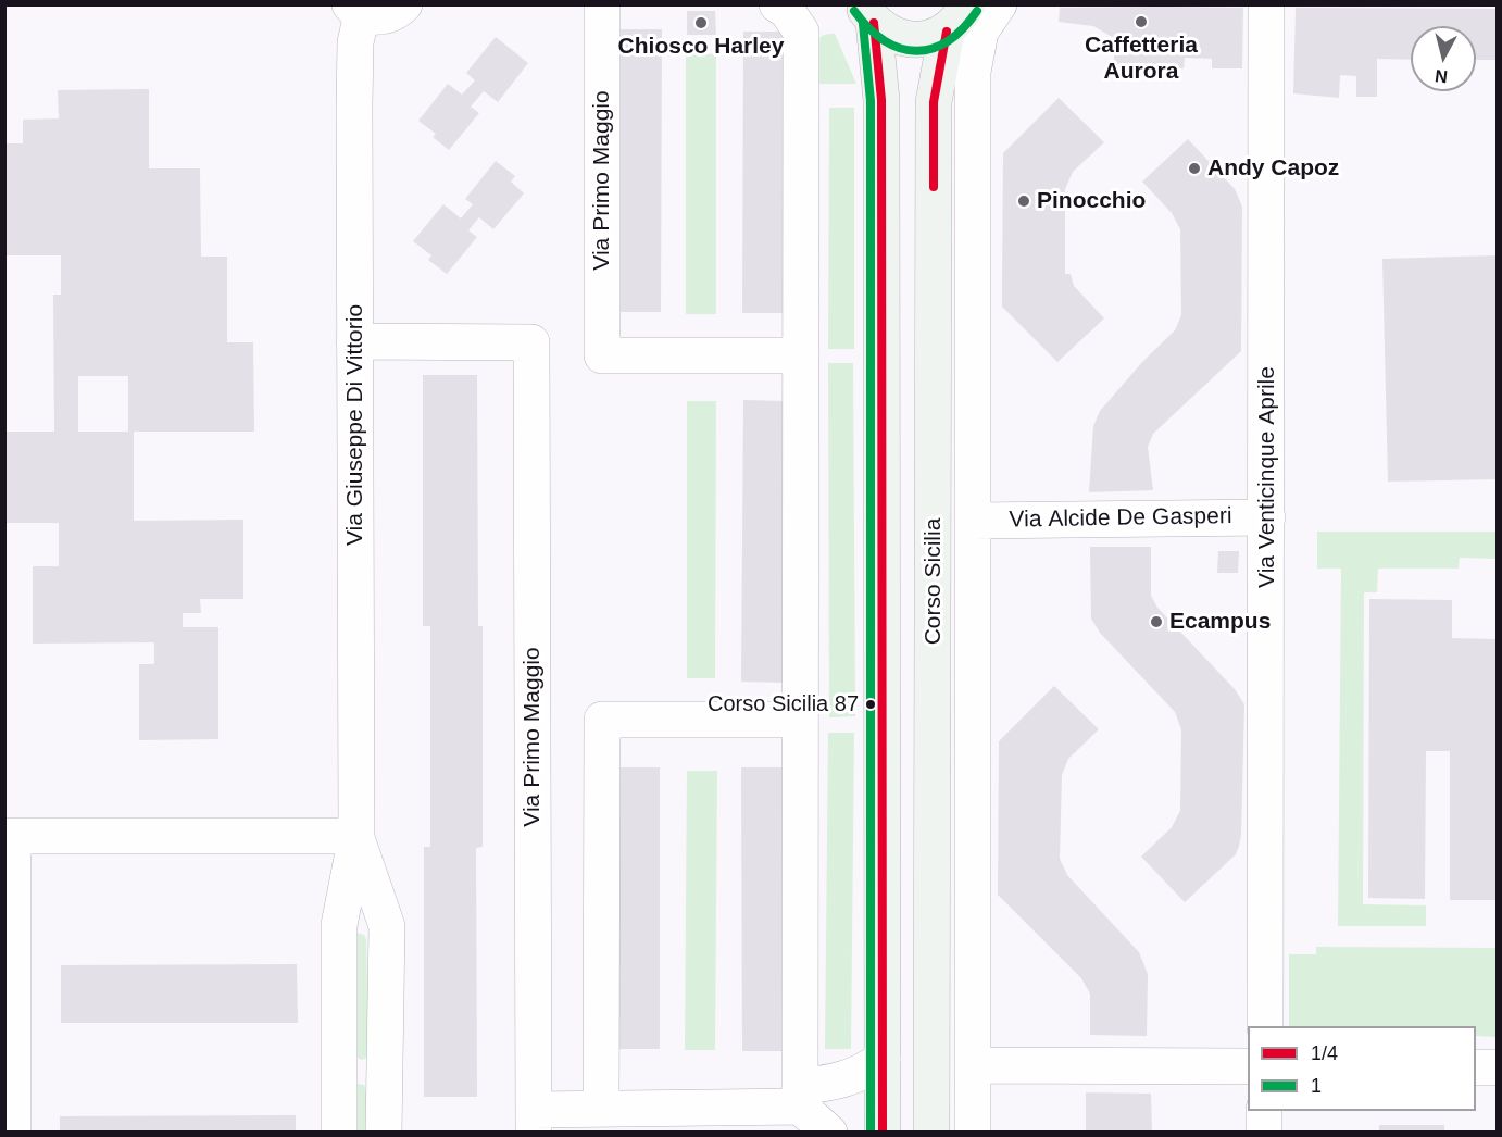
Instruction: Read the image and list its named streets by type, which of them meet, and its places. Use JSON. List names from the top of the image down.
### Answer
{
  "streets": {
    "main road": ["Corso Sicilia"],
    "street": [
      "Via Primo Maggio",
      "Via Giuseppe Di Vittorio",
      "Via Venticinque Aprile",
      "Via Alcide De Gasperi"
    ]
  },
  "crossings": [
    ["Via Primo Maggio", "Via Giuseppe Di Vittorio"],
    ["Via Venticinque Aprile", "Via Alcide De Gasperi"]
  ],
  "places": [
    "Caffetteria Aurora",
    "Chiosco Harley",
    "Andy Capoz",
    "Pinocchio",
    "Ecampus",
    "Corso Sicilia 87"
  ],
  "lines": ["transit line 1", "transit line 1/4"],
  "legend": ["1/4", "1"],
  "north": "bottom"
}
